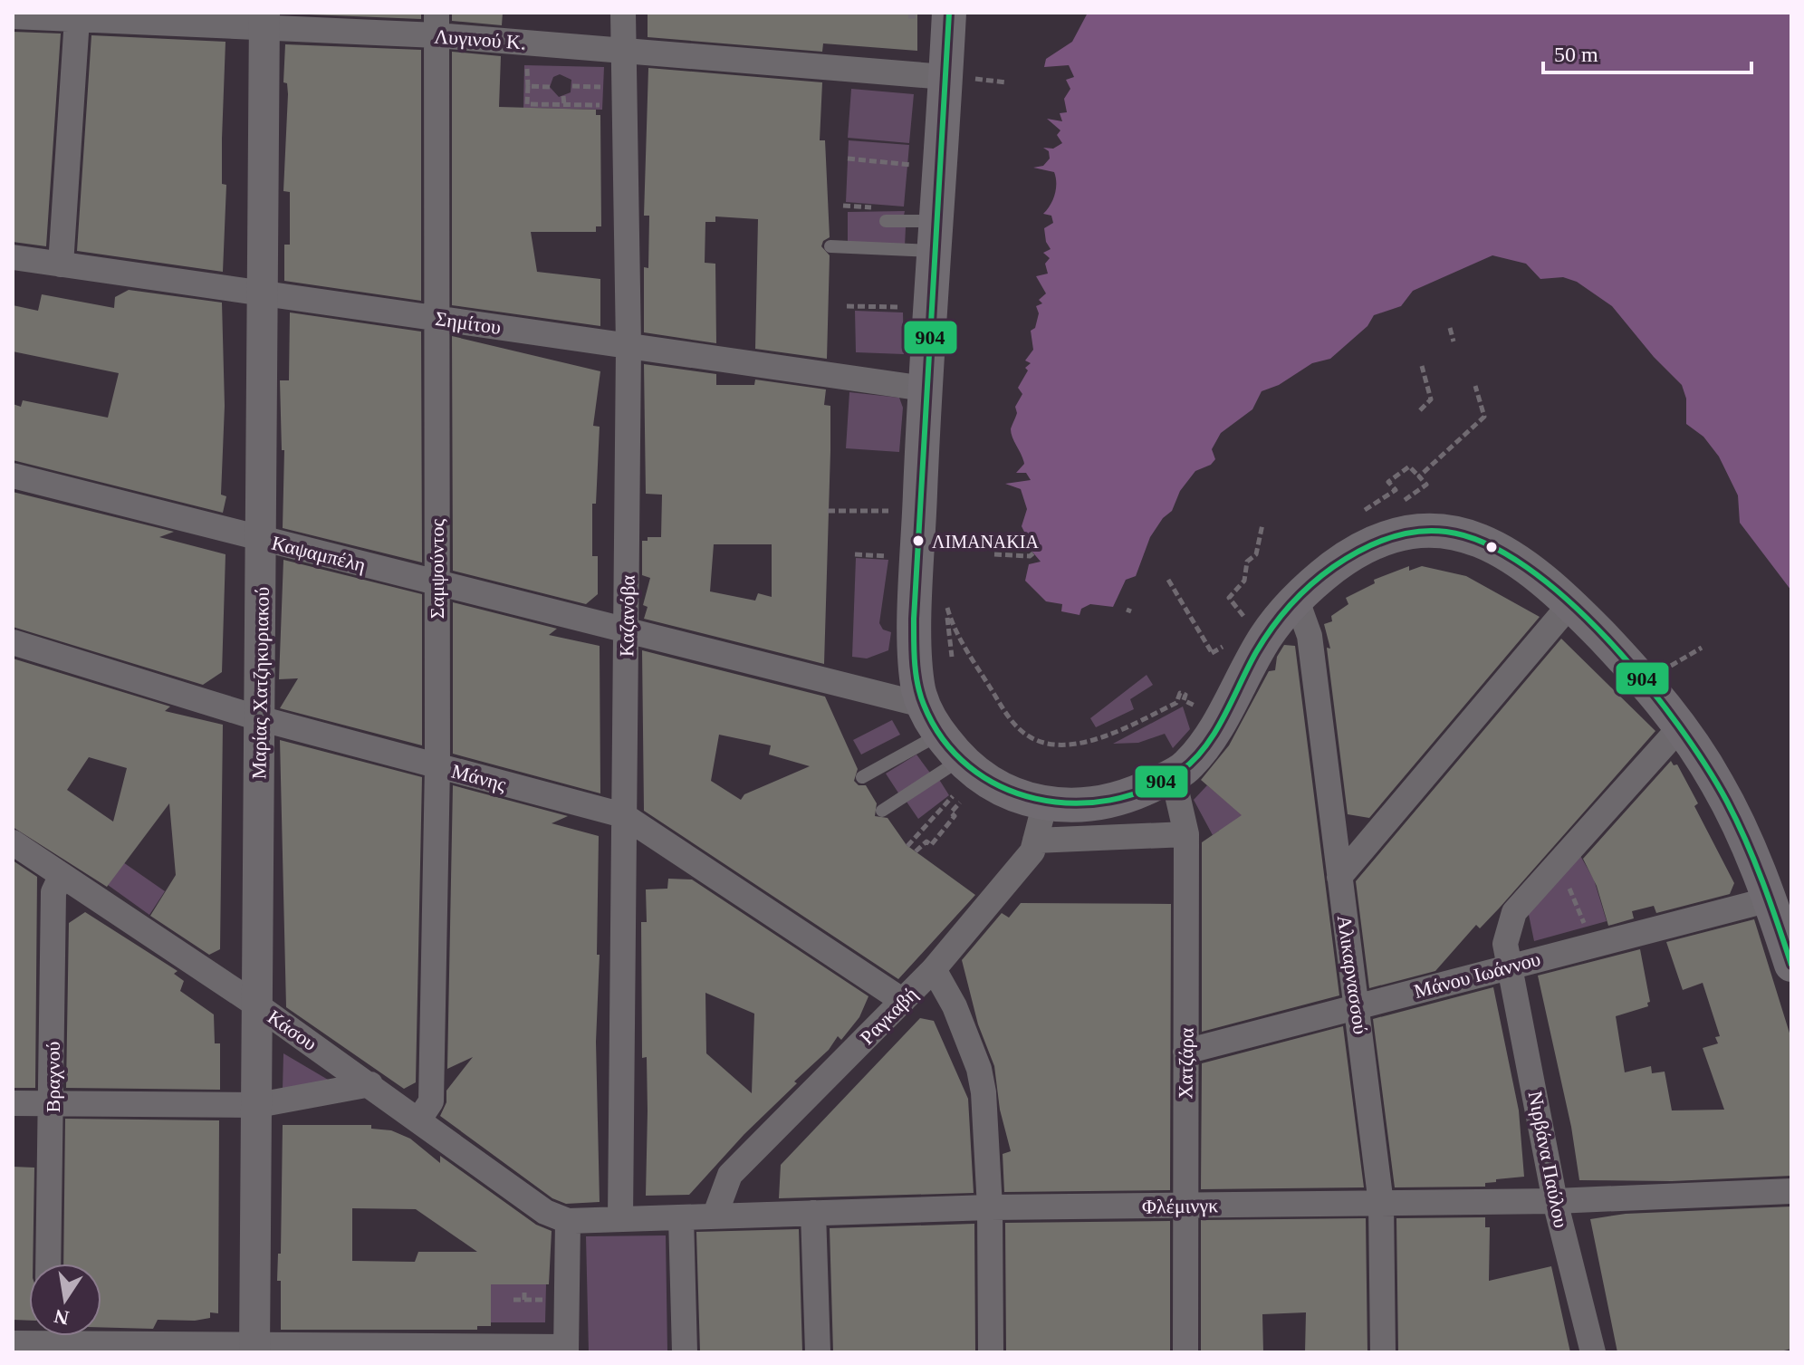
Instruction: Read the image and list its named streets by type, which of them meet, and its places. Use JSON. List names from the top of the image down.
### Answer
{
  "streets": {
    "street": [
      "Λυγινού Κ.",
      "Σημίτου",
      "Καψαμπέλη",
      "Σαμψούντος",
      "Καζανόβα",
      "Μαρίας Χατζηκυριακού",
      "Μάνης",
      "Αλικαρνασσού",
      "Μάνου Ιωάννου",
      "Ραγκαβή",
      "Κάσου",
      "Χατζάρα",
      "Βραχνού",
      "Νιρβάνα Παύλου",
      "Φλέμινγκ"
    ]
  },
  "crossings": [
    ["Λυγινού Κ.", "Σαμψούντος"],
    ["Λυγινού Κ.", "Καζανόβα"],
    ["Λυγινού Κ.", "Μαρίας Χατζηκυριακού"],
    ["Σημίτου", "Σαμψούντος"],
    ["Σημίτου", "Καζανόβα"],
    ["Σημίτου", "Μαρίας Χατζηκυριακού"],
    ["Καψαμπέλη", "Σαμψούντος"],
    ["Καψαμπέλη", "Καζανόβα"],
    ["Καψαμπέλη", "Μαρίας Χατζηκυριακού"],
    ["Σαμψούντος", "Μάνης"],
    ["Σαμψούντος", "Κάσου"],
    ["Καζανόβα", "Μάνης"],
    ["Καζανόβα", "Φλέμινγκ"],
    ["Μαρίας Χατζηκυριακού", "Μάνης"],
    ["Μαρίας Χατζηκυριακού", "Κάσου"],
    ["Μάνης", "Ραγκαβή"],
    ["Αλικαρνασσού", "Μάνου Ιωάννου"],
    ["Αλικαρνασσού", "Φλέμινγκ"],
    ["Μάνου Ιωάννου", "Χατζάρα"],
    ["Μάνου Ιωάννου", "Νιρβάνα Παύλου"],
    ["Ραγκαβή", "Φλέμινγκ"],
    ["Κάσου", "Βραχνού"],
    ["Κάσου", "Φλέμινγκ"],
    ["Χατζάρα", "Φλέμινγκ"],
    ["Νιρβάνα Παύλου", "Φλέμινγκ"]
  ],
  "places": ["ΛΙΜΑΝΑΚΙΑ"],
  "lines": ["transit line 904"],
  "scale_bar": "50 m",
  "north": "bottom"
}
